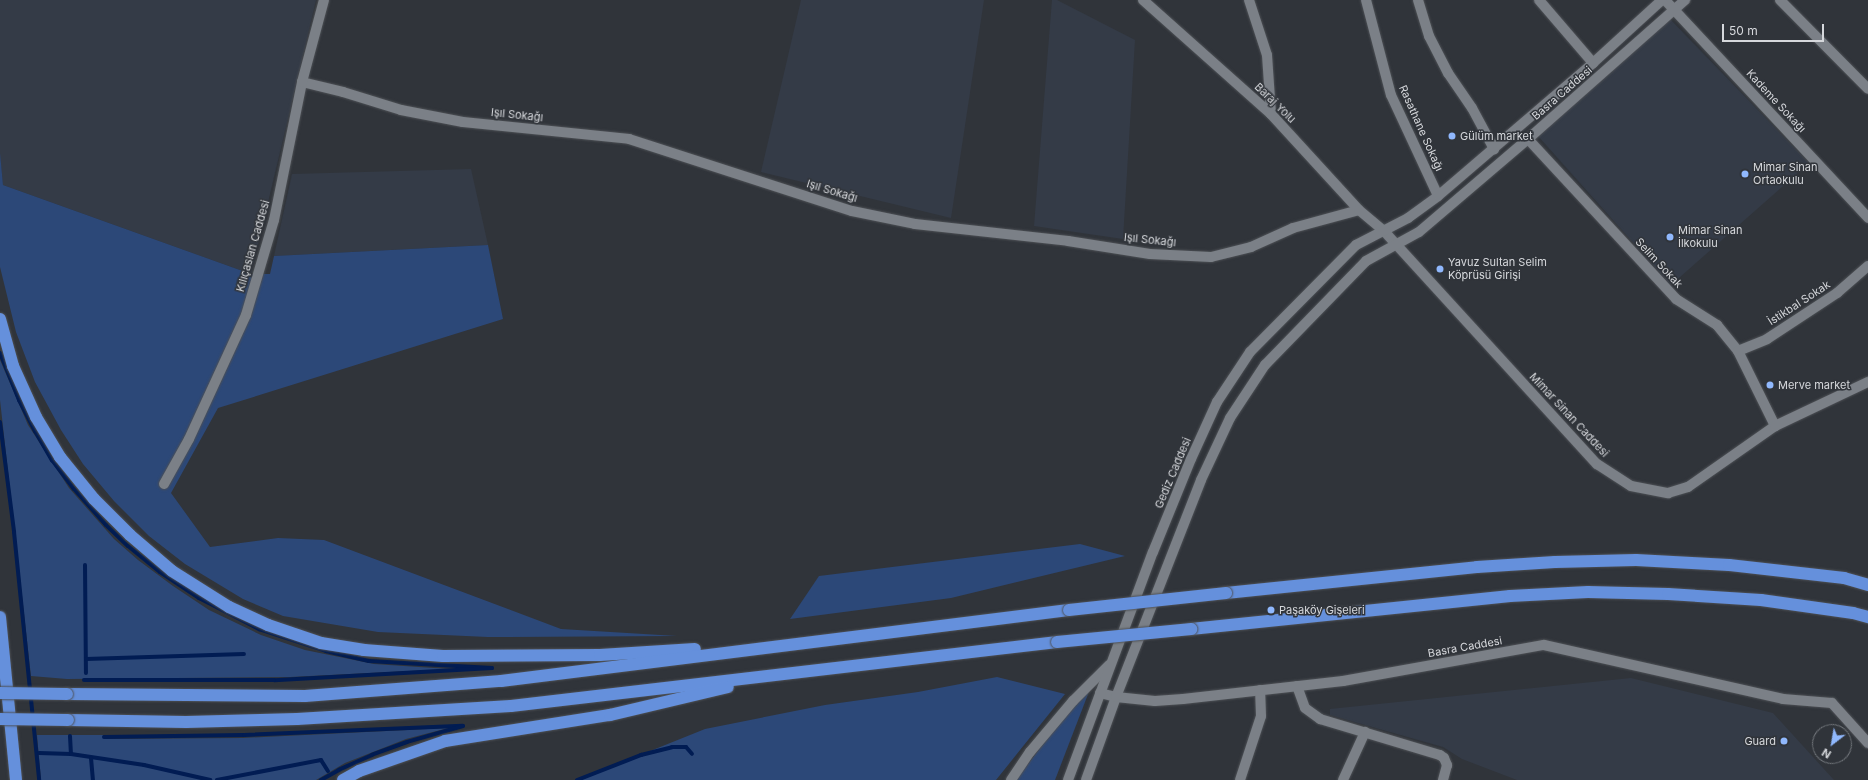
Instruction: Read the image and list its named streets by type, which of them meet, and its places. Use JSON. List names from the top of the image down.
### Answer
{
  "streets": {
    "street": [
      "Basra Caddesi",
      "Kademe Sokağı",
      "Baraj Yolu",
      "Işıl Sokağı",
      "Rasathane Sokağı",
      "Kılıçaslan Caddesi",
      "Selim Sokak",
      "İstikbal Sokak",
      "Mimar Sinan Caddesi",
      "Gediz Caddesi"
    ]
  },
  "crossings": [
    ["Basra Caddesi", "Kademe Sokağı"],
    ["Basra Caddesi", "Baraj Yolu"],
    ["Basra Caddesi", "Rasathane Sokağı"],
    ["Basra Caddesi", "Selim Sokak"],
    ["Basra Caddesi", "Mimar Sinan Caddesi"],
    ["Basra Caddesi", "Gediz Caddesi"],
    ["Baraj Yolu", "Işıl Sokağı"],
    ["Baraj Yolu", "Mimar Sinan Caddesi"],
    ["Baraj Yolu", "Gediz Caddesi"],
    ["Işıl Sokağı", "Kılıçaslan Caddesi"],
    ["Selim Sokak", "İstikbal Sokak"],
    ["Selim Sokak", "Mimar Sinan Caddesi"],
    ["Mimar Sinan Caddesi", "Gediz Caddesi"]
  ],
  "places": [
    "Gülüm market",
    "Mimar Sinan Ortaokulu",
    "Mimar Sinan İlkokulu",
    "Yavuz Sultan Selim Köprüsü Girişi",
    "Merve market",
    "Paşaköy Gişeleri",
    "Guard"
  ],
  "scale_bar": "50 m",
  "north": "bottom left"
}
